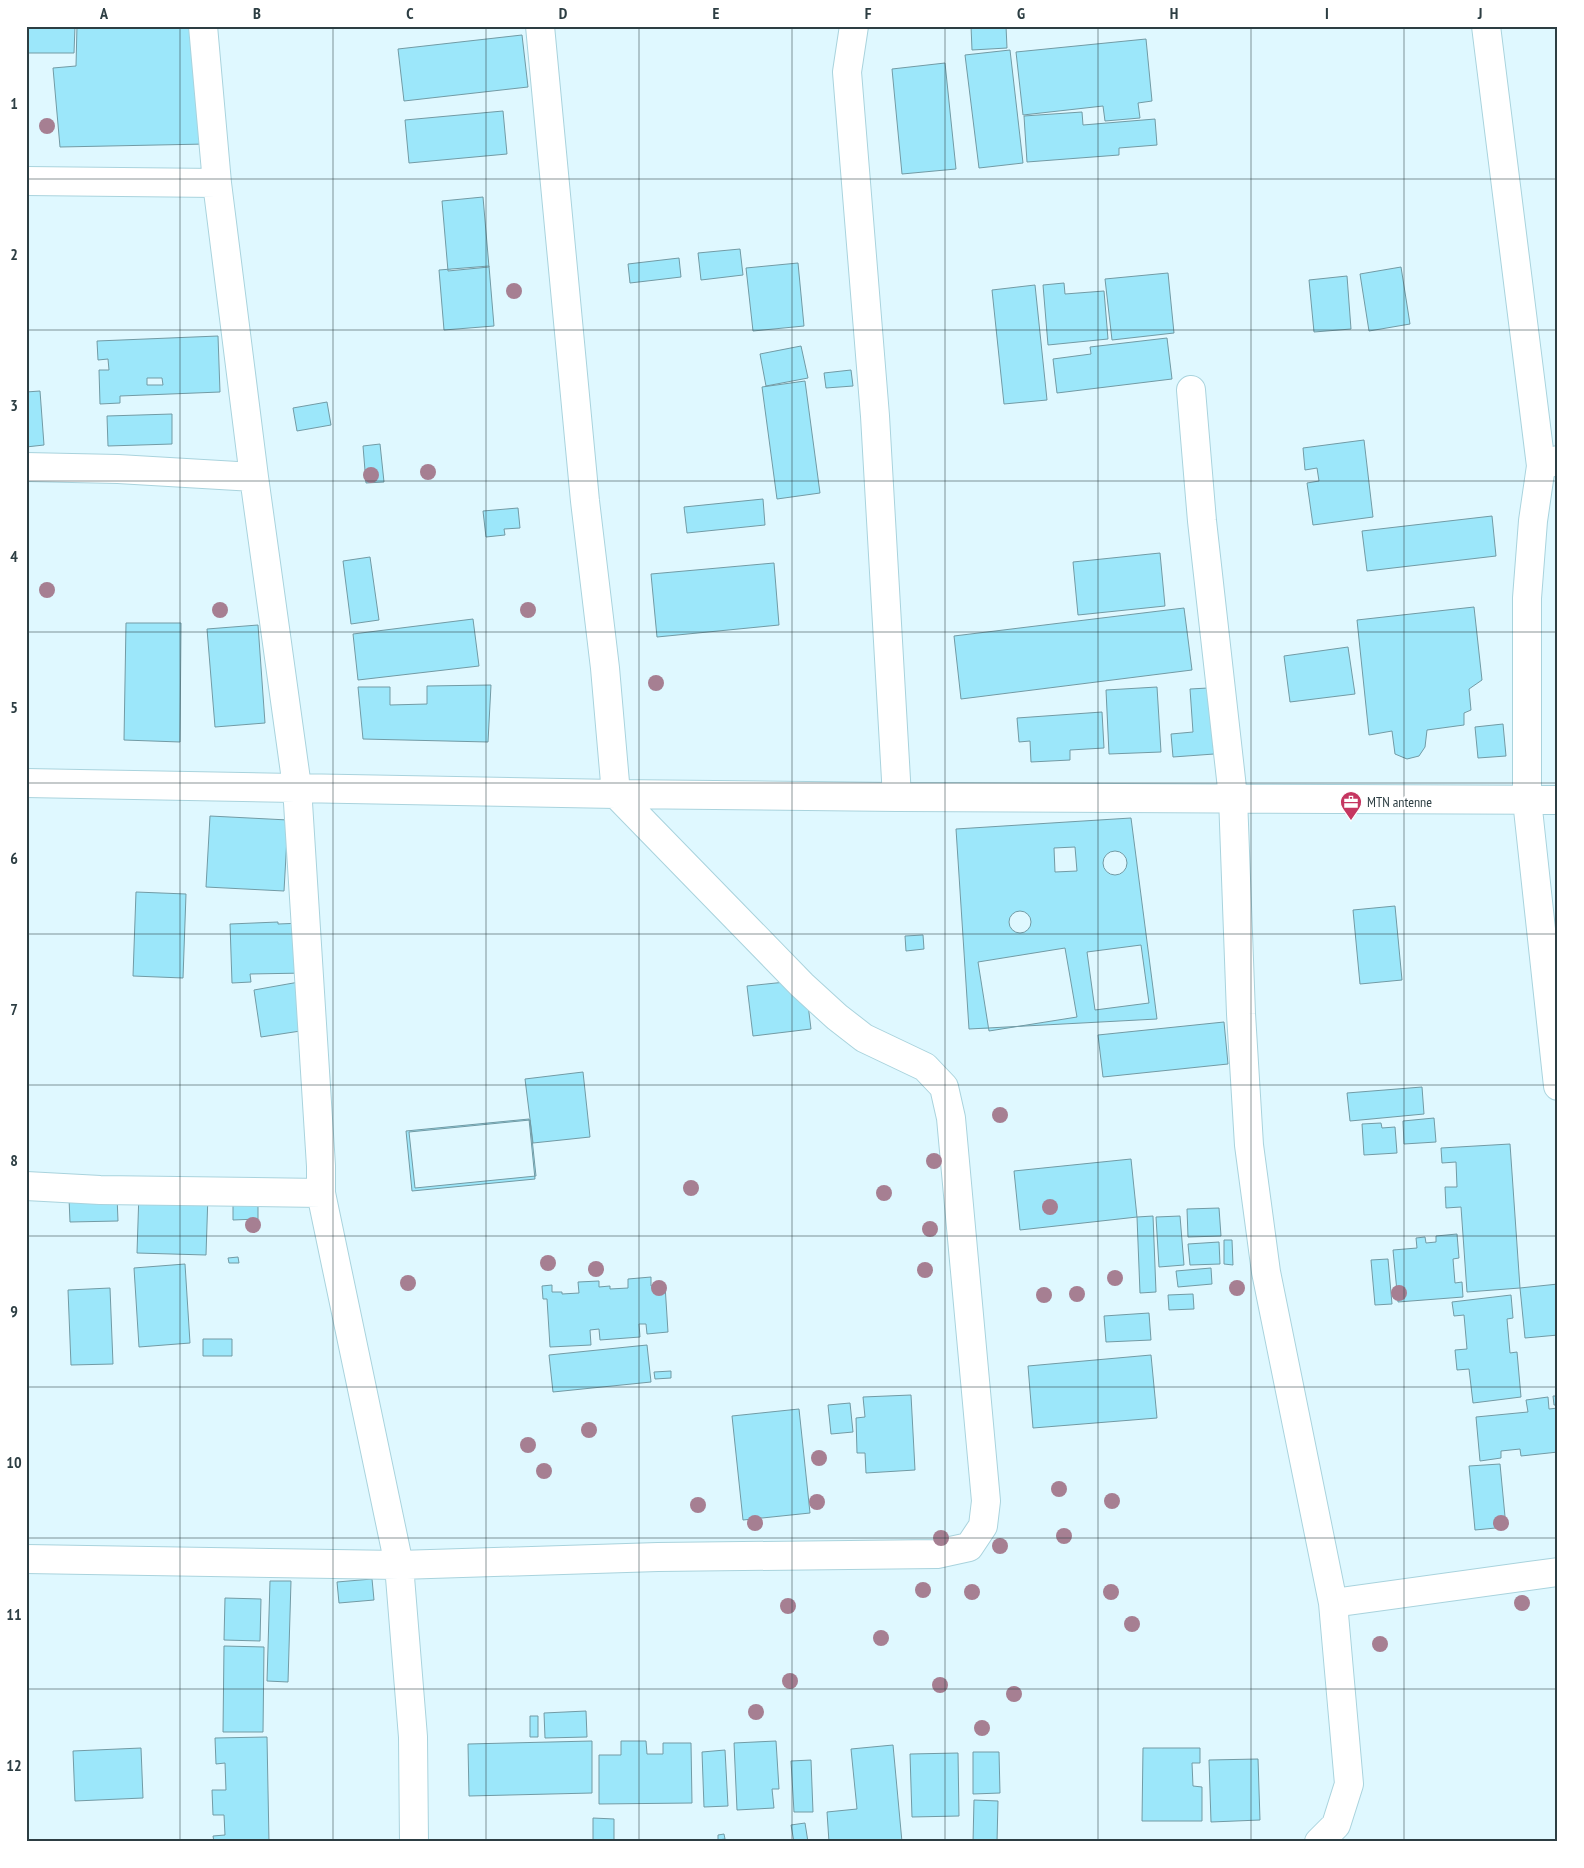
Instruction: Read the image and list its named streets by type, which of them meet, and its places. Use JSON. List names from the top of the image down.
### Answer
{
  "places": {
    "office": ["MTN antenne"]
  },
  "grid": {
    "columns": [
      "A",
      "B",
      "C",
      "D",
      "E",
      "F",
      "G",
      "H",
      "I",
      "J"
    ],
    "rows": [
      "1",
      "2",
      "3",
      "4",
      "5",
      "6",
      "7",
      "8",
      "9",
      "10",
      "11",
      "12"
    ]
  }
}
